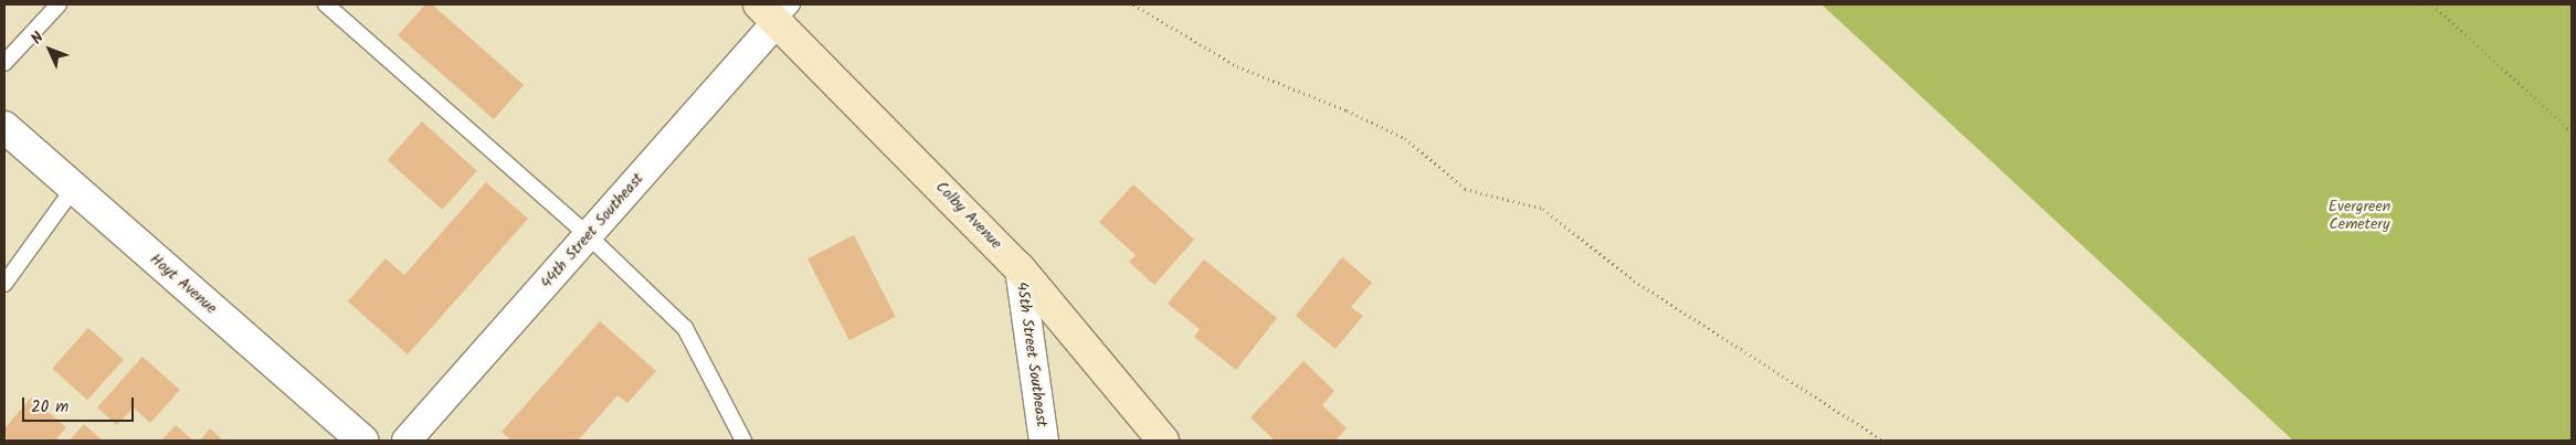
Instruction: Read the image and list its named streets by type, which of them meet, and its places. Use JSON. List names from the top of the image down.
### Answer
{
  "streets": {
    "main road": ["Colby Avenue"],
    "street": ["44th Street Southeast", "Hoyt Avenue", "45th Street Southeast"]
  },
  "crossings": [
    ["Colby Avenue", "44th Street Southeast"],
    ["Colby Avenue", "45th Street Southeast"]
  ],
  "parks": ["Evergreen Cemetery"],
  "scale_bar": "20 m",
  "north": "top left"
}
